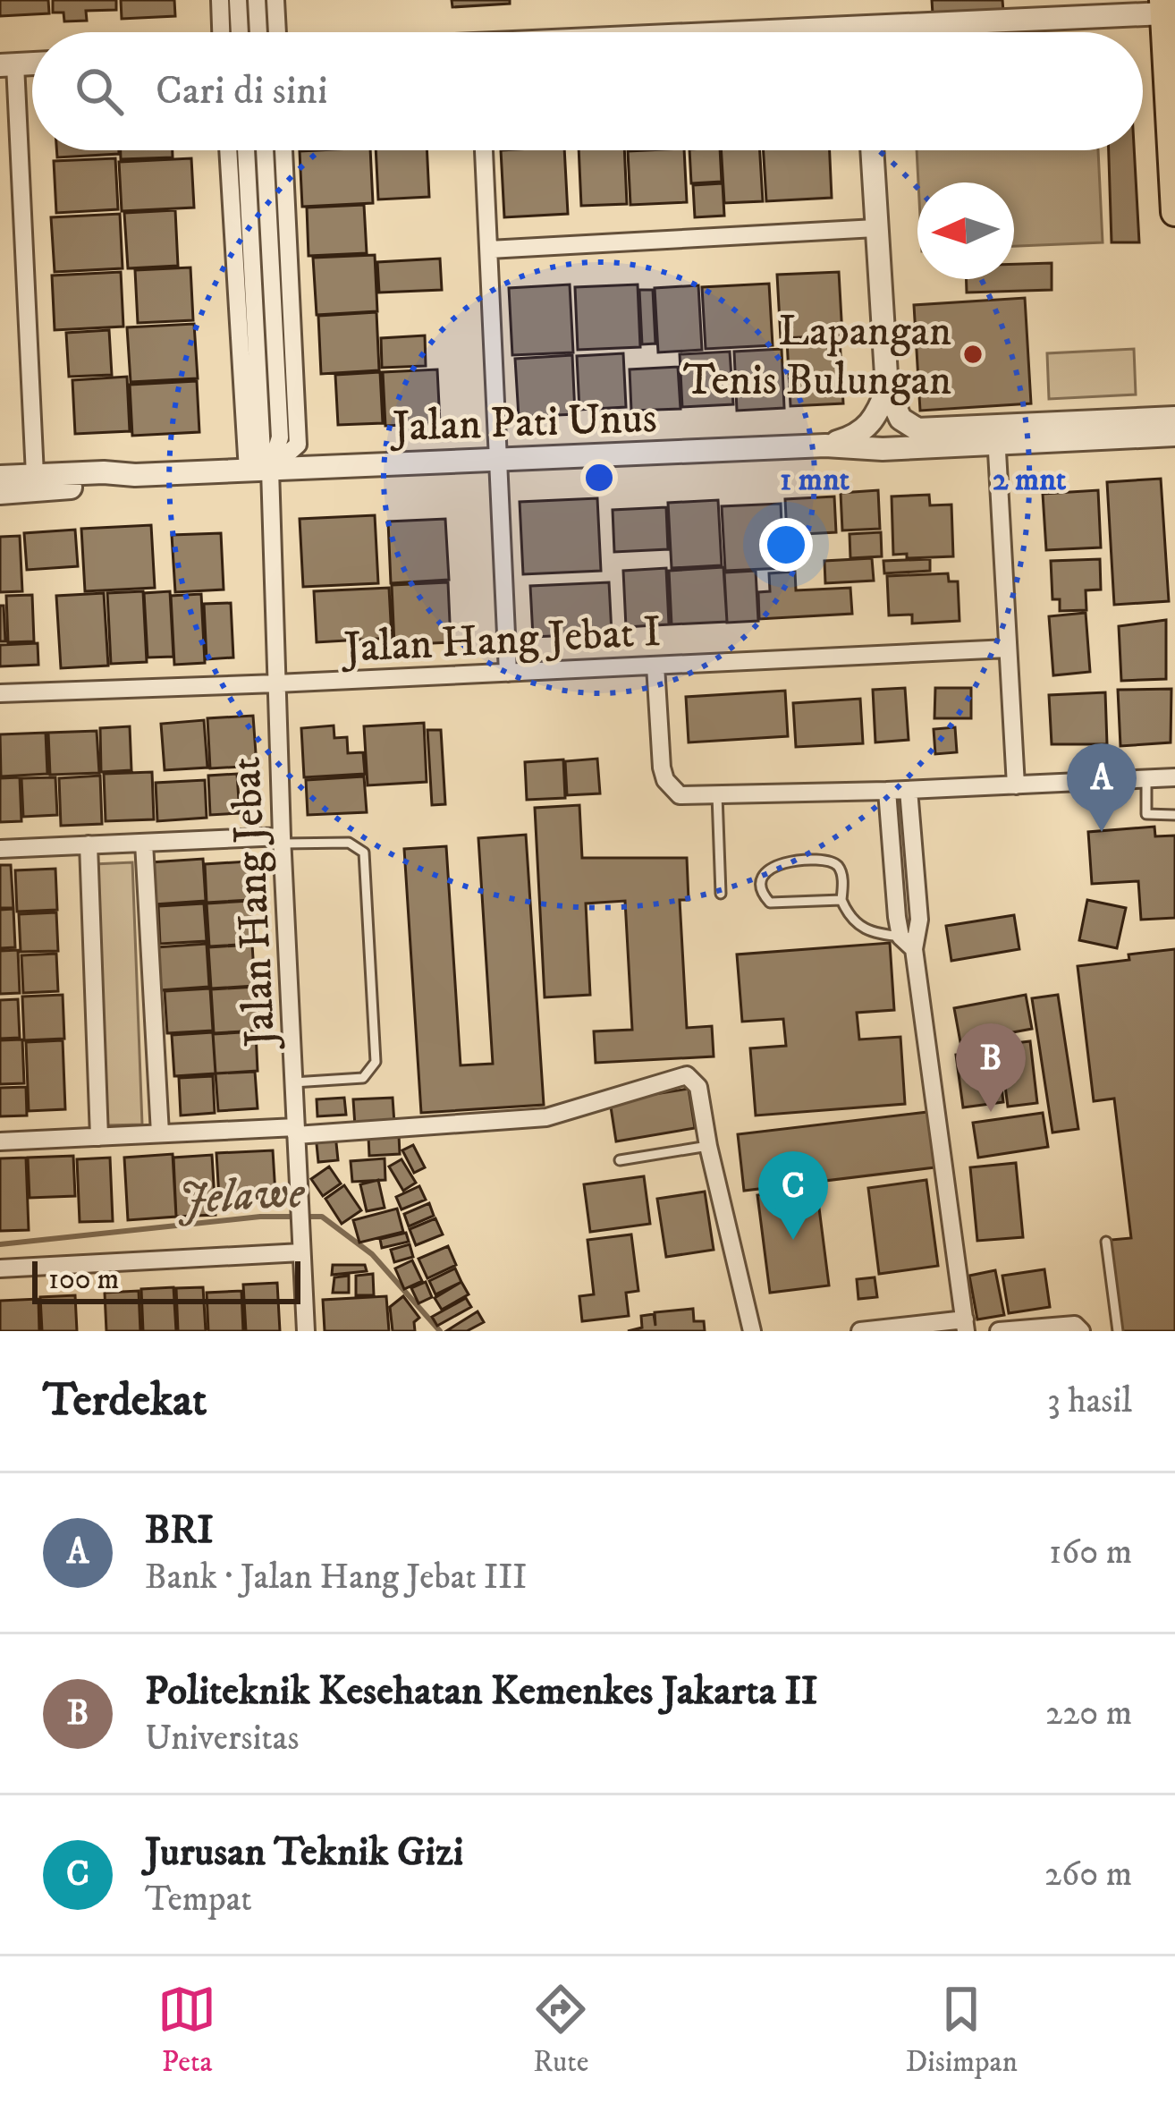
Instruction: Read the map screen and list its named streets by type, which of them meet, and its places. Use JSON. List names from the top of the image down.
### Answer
{
  "streets": {
    "street": ["Jalan Pati Unus", "Jalan Hang Jebat I", "Jalan Hang Jebat"]
  },
  "crossings": [
    ["Jalan Pati Unus", "Jalan Hang Jebat"],
    ["Jalan Hang Jebat I", "Jalan Hang Jebat"]
  ],
  "water": ["Jelawe"],
  "places": ["Lapangan Tenis Bulungan"],
  "scale_bar": "100 m",
  "north": "left",
  "page": {
    "search": "Cari di sini",
    "pins": ["A", "B", "C"],
    "scale": "100 m",
    "heading": ["Terdekat", "3 hasil"],
    "list": [
      {
        "mark": "A",
        "name": "BRI",
        "note": "Bank · Jalan Hang Jebat III",
        "value": "160 m"
      },
      {
        "mark": "B",
        "name": "Politeknik Kesehatan Kemenkes Jakarta II",
        "note": "Universitas",
        "value": "220 m"
      },
      {
        "mark": "C",
        "name": "Jurusan Teknik Gizi",
        "note": "Tempat",
        "value": "260 m"
      }
    ],
    "nav": ["Peta", "Rute", "Disimpan"]
  },
  "rings": ["1 mnt", "2 mnt"]
}
